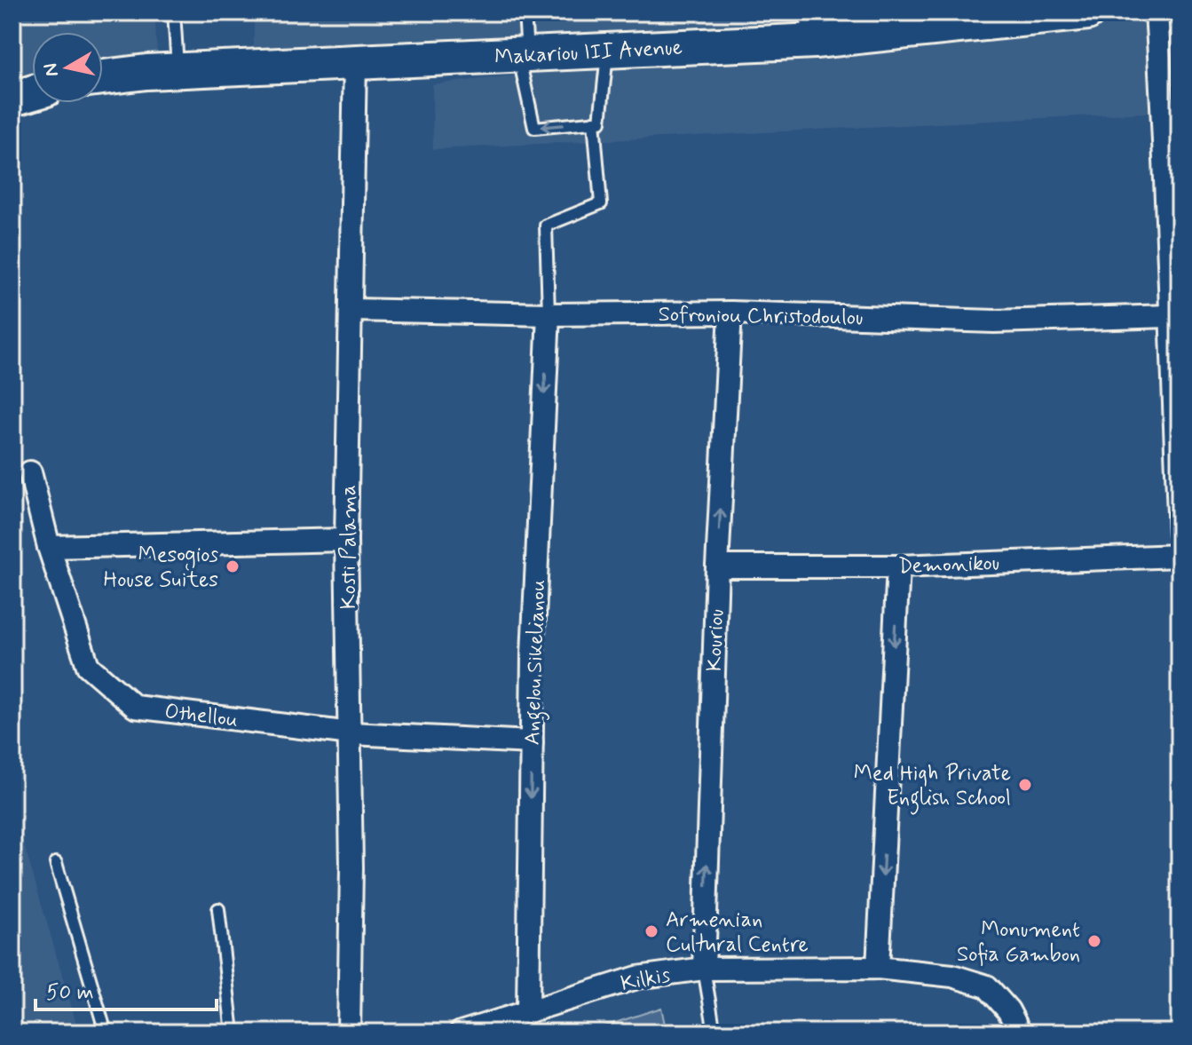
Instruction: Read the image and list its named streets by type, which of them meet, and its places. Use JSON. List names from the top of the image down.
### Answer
{
  "streets": {
    "main road": ["Makariou III Avenue"],
    "street": [
      "Sofroniou Christodoulou",
      "Kosti Palama",
      "Demonikou",
      "Kouriou",
      "Angelou Sikelianou",
      "Othellou",
      "Kilkis"
    ]
  },
  "crossings": [
    ["Makariou III Avenue", "Kosti Palama"],
    ["Sofroniou Christodoulou", "Kosti Palama"],
    ["Sofroniou Christodoulou", "Kouriou"],
    ["Sofroniou Christodoulou", "Angelou Sikelianou"],
    ["Kosti Palama", "Othellou"],
    ["Demonikou", "Kouriou"],
    ["Kouriou", "Kilkis"],
    ["Angelou Sikelianou", "Othellou"],
    ["Angelou Sikelianou", "Kilkis"]
  ],
  "one_way": ["Angelou Sikelianou"],
  "places": [
    "Mesogios House Suites",
    "Med High Private English School",
    "Armenian Cultural Centre",
    "Monument Sofia Gambon"
  ],
  "scale_bar": "50 m",
  "north": "left"
}
